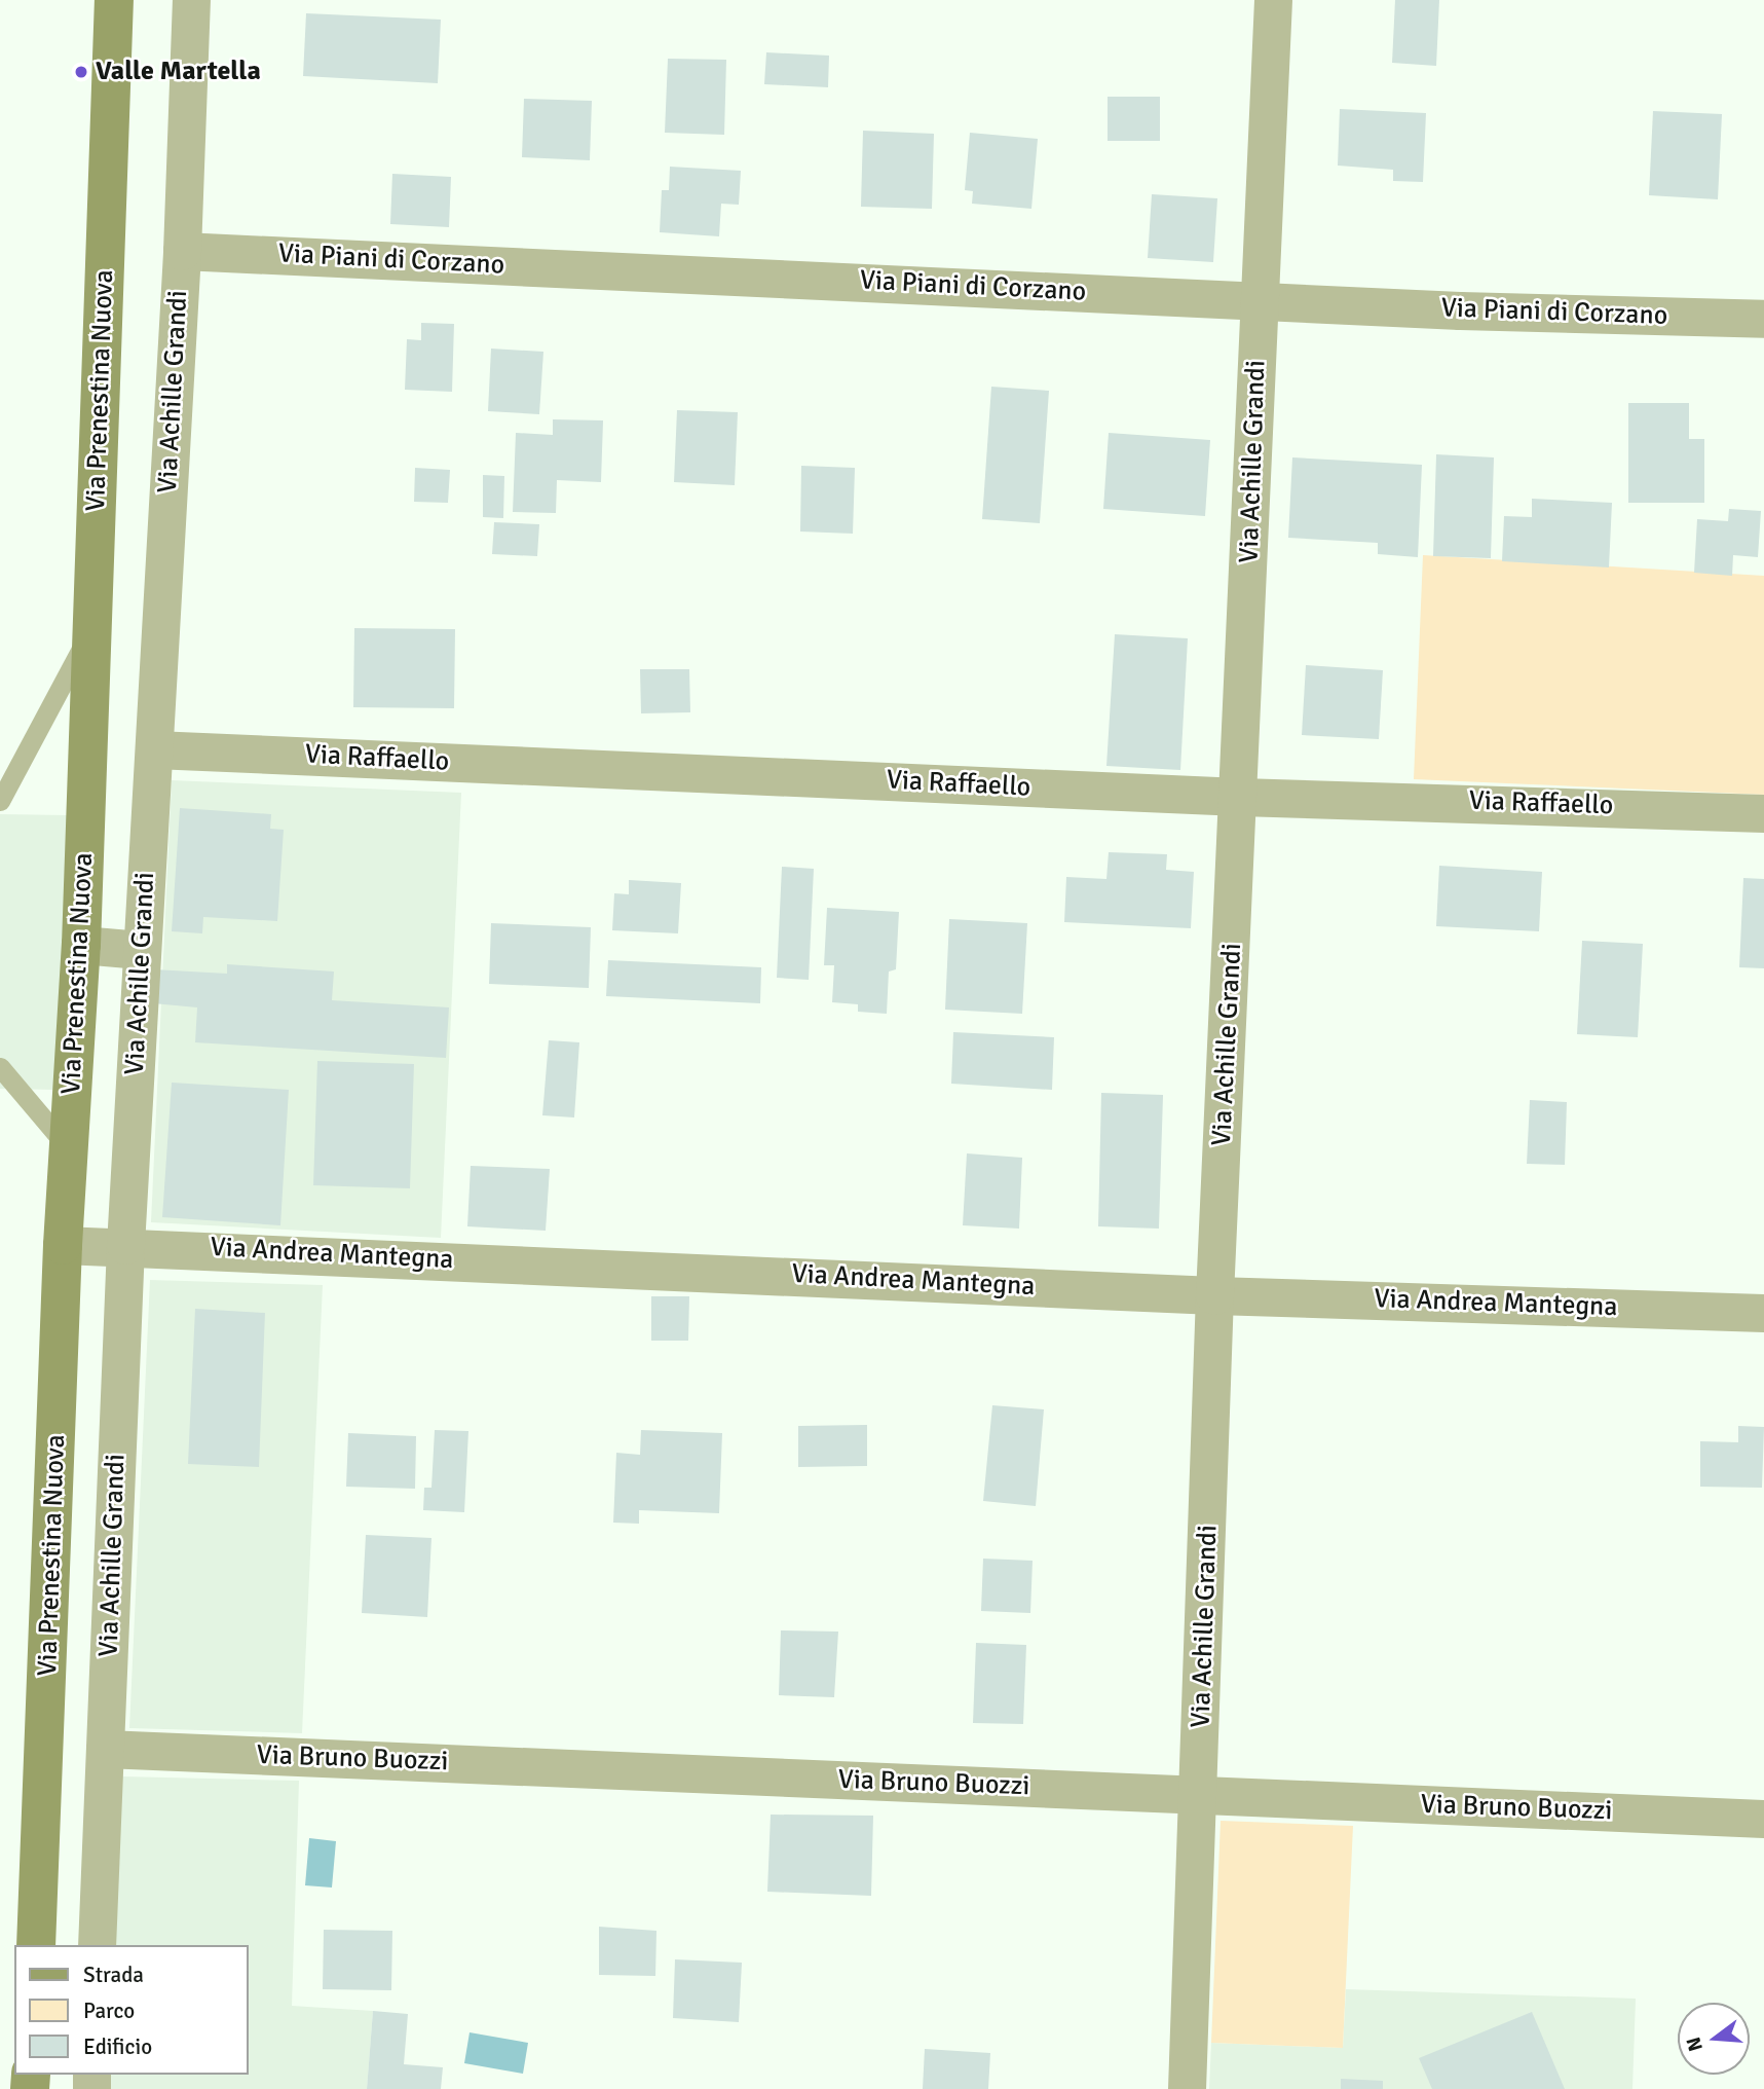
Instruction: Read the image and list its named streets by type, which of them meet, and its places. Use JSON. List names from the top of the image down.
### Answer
{
  "streets": {
    "main road": ["Via Prenestina Nuova"],
    "street": [
      "Via Piani di Corzano",
      "Via Achille Grandi",
      "Via Raffaello",
      "Via Andrea Mantegna",
      "Via Bruno Buozzi"
    ]
  },
  "crossings": [
    ["Via Piani di Corzano", "Via Achille Grandi"],
    ["Via Prenestina Nuova", "Via Andrea Mantegna"],
    ["Via Achille Grandi", "Via Raffaello"],
    ["Via Achille Grandi", "Via Andrea Mantegna"],
    ["Via Achille Grandi", "Via Bruno Buozzi"]
  ],
  "places": ["Valle Martella"],
  "legend": ["Strada", "Parco", "Edificio"],
  "north": "left"
}
